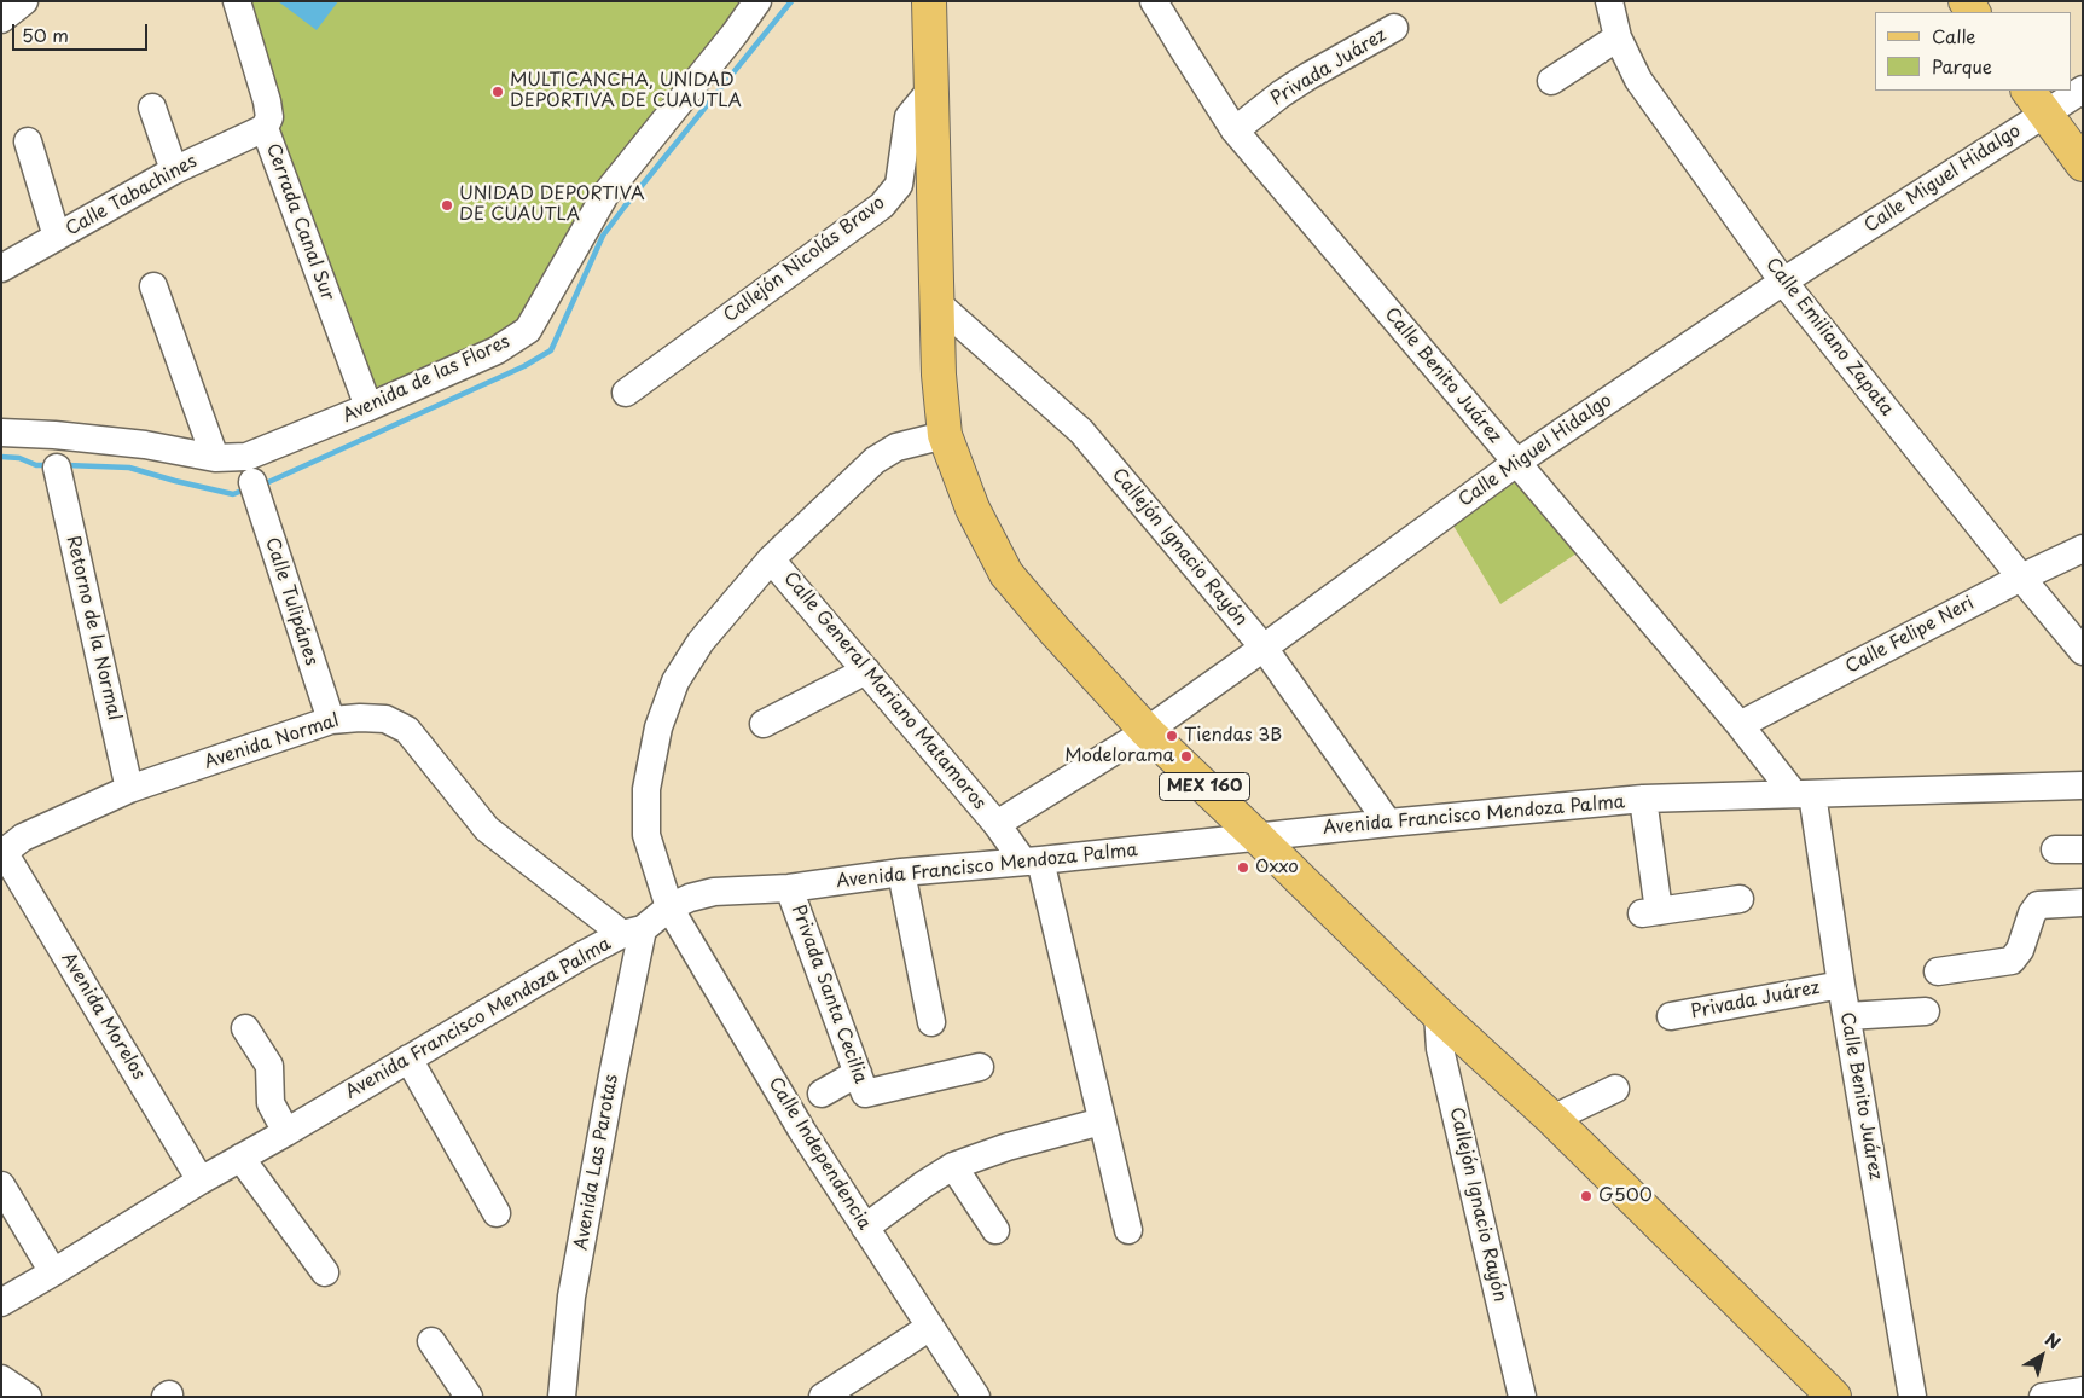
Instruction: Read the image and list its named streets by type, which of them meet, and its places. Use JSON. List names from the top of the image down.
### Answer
{
  "streets": {
    "main road": ["MEX 160"],
    "street": [
      "Privada Juárez",
      "Calle Miguel Hidalgo",
      "Calle Tabachines",
      "Cerrada Canal Sur",
      "Callejón Nicolás Bravo",
      "Calle Emiliano Zapata",
      "Calle Benito Juárez",
      "Avenida de las Flores",
      "Callejón Ignacio Rayón",
      "Calle Tulipánes",
      "Retorno de la Normal",
      "Calle Felipe Neri",
      "Calle General Mariano Matamoros",
      "Avenida Normal",
      "Avenida Francisco Mendoza Palma",
      "Privada Santa Cecilia",
      "Avenida Morelos",
      "Calle Independencia",
      "Avenida Las Parotas"
    ]
  },
  "crossings": [
    ["Privada Juárez", "Calle Benito Juárez"],
    ["Calle Miguel Hidalgo", "Calle Emiliano Zapata"],
    ["Calle Miguel Hidalgo", "Calle Benito Juárez"],
    ["Calle Miguel Hidalgo", "Callejón Ignacio Rayón"],
    ["Calle Miguel Hidalgo", "Calle General Mariano Matamoros"],
    ["Calle Miguel Hidalgo", "MEX 160"],
    ["Calle Tabachines", "Cerrada Canal Sur"],
    ["Cerrada Canal Sur", "Avenida de las Flores"],
    ["Callejón Nicolás Bravo", "MEX 160"],
    ["Calle Emiliano Zapata", "Calle Felipe Neri"],
    ["Calle Benito Juárez", "Calle Felipe Neri"],
    ["Calle Benito Juárez", "Avenida Francisco Mendoza Palma"],
    ["Callejón Ignacio Rayón", "MEX 160"],
    ["Callejón Ignacio Rayón", "Avenida Francisco Mendoza Palma"],
    ["Calle Tulipánes", "Avenida Normal"],
    ["Retorno de la Normal", "Avenida Normal"],
    ["Calle General Mariano Matamoros", "Avenida Francisco Mendoza Palma"],
    ["Calle General Mariano Matamoros", "Calle Independencia"],
    ["Avenida Normal", "Avenida Francisco Mendoza Palma"],
    ["Avenida Normal", "Avenida Morelos"],
    ["Avenida Normal", "Avenida Las Parotas"],
    ["MEX 160", "Avenida Francisco Mendoza Palma"],
    ["MEX 160", "Calle Independencia"],
    ["Avenida Francisco Mendoza Palma", "Privada Santa Cecilia"],
    ["Avenida Francisco Mendoza Palma", "Avenida Morelos"],
    ["Avenida Francisco Mendoza Palma", "Calle Independencia"],
    ["Avenida Francisco Mendoza Palma", "Avenida Las Parotas"]
  ],
  "places": [
    "MULTICANCHA, UNIDAD DEPORTIVA DE CUAUTLA",
    "UNIDAD DEPORTIVA DE CUAUTLA",
    "Tiendas 3B",
    "Modelorama",
    "Oxxo",
    "G500"
  ],
  "legend": ["Calle", "Parque"],
  "scale_bar": "50 m",
  "north": "top right"
}
